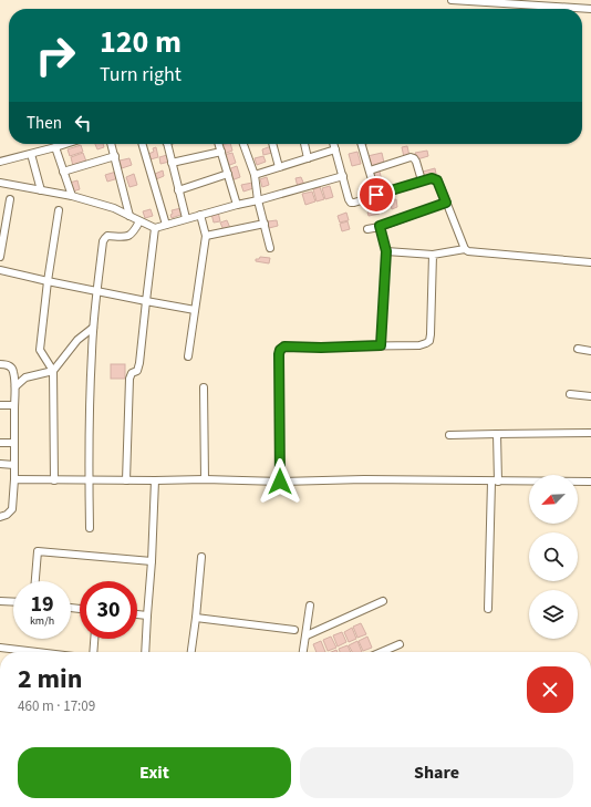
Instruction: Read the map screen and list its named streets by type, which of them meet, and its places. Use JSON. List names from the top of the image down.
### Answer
{
  "north": "bottom left",
  "page": {
    "turn": ["120 m", "Turn right"],
    "then": "Then",
    "speed": "19 km/h",
    "limit": "30",
    "heading": ["2 min", "460 m · 17:09"],
    "buttons": ["Exit", "Share"]
  }
}
